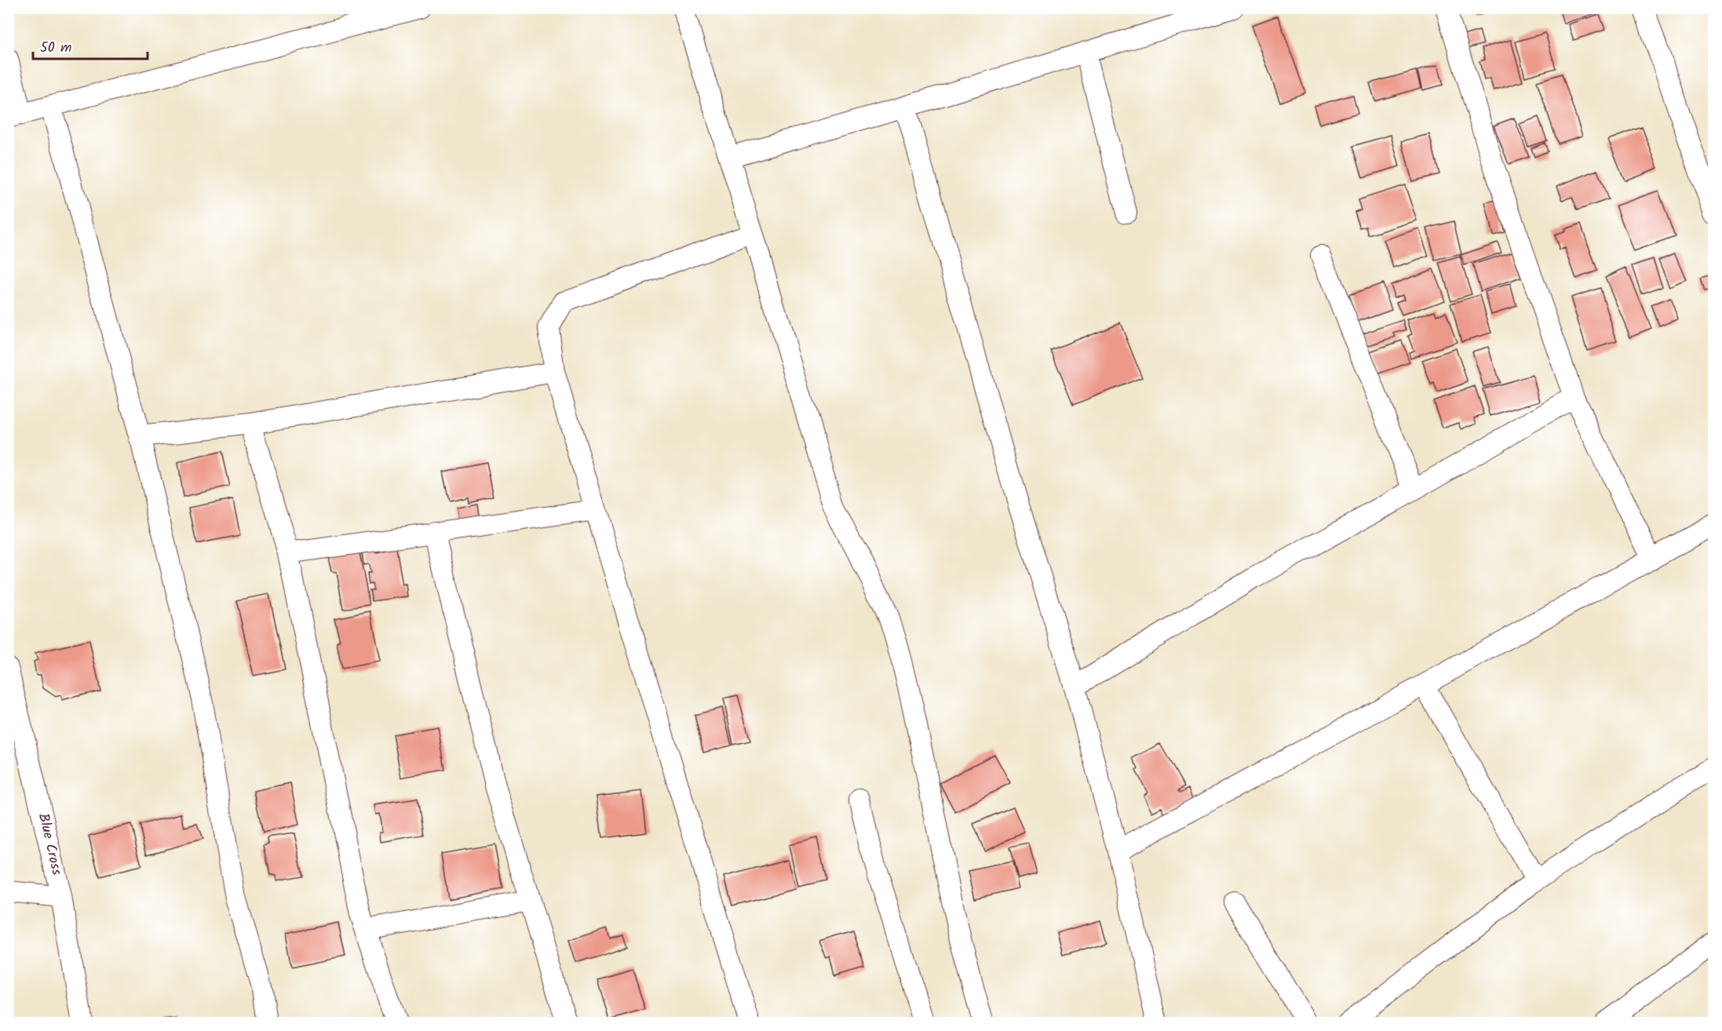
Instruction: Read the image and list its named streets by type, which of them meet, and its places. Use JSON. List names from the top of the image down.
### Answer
{
  "streets": {
    "street": ["Blue Cross"]
  },
  "scale_bar": "50 m"
}
